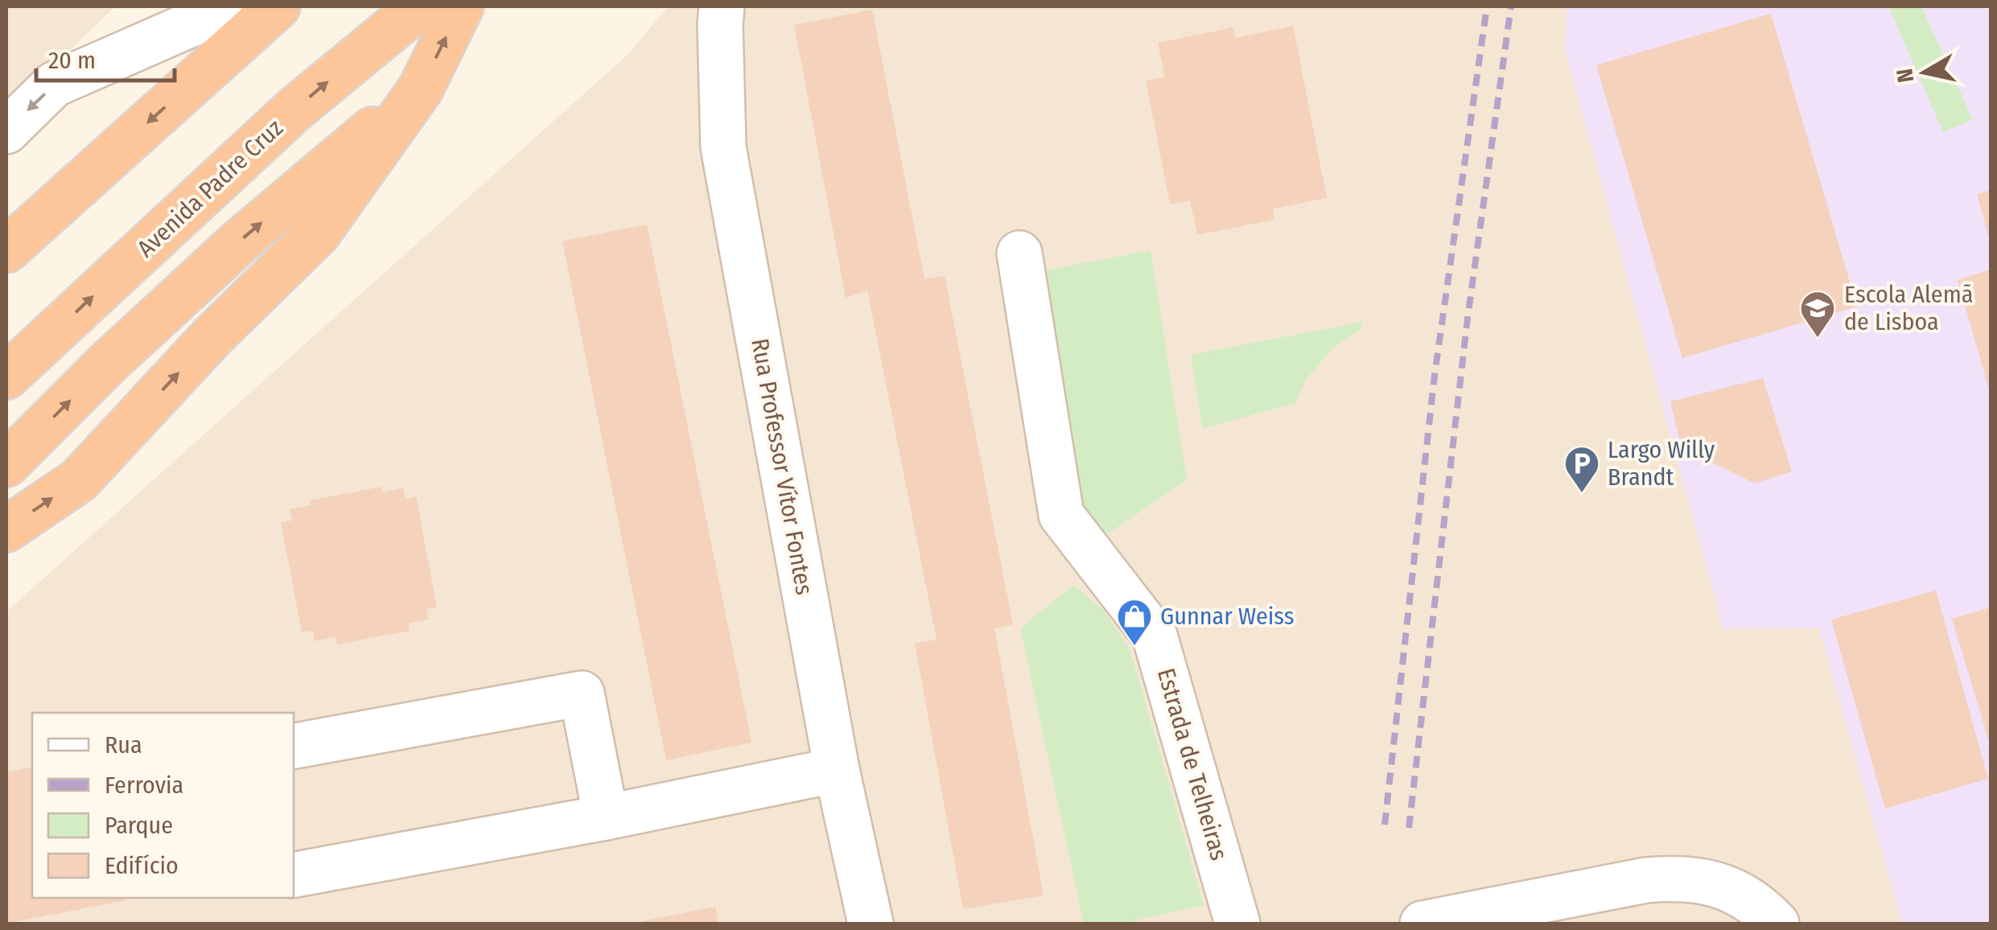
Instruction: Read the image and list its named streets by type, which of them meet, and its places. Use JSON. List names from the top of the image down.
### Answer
{
  "streets": {
    "highway": ["Avenida Padre Cruz"],
    "street": ["Rua Professor Vítor Fontes", "Estrada de Telheiras"]
  },
  "places": {
    "school or university": ["Escola Alemã de Lisboa"],
    "parking": ["Largo Willy Brandt"],
    "shop": ["Gunnar Weiss"]
  },
  "legend": [
    "Rua",
    "Ferrovia",
    "Parque",
    "Edifício"
  ],
  "scale_bar": "20 m",
  "north": "left"
}
